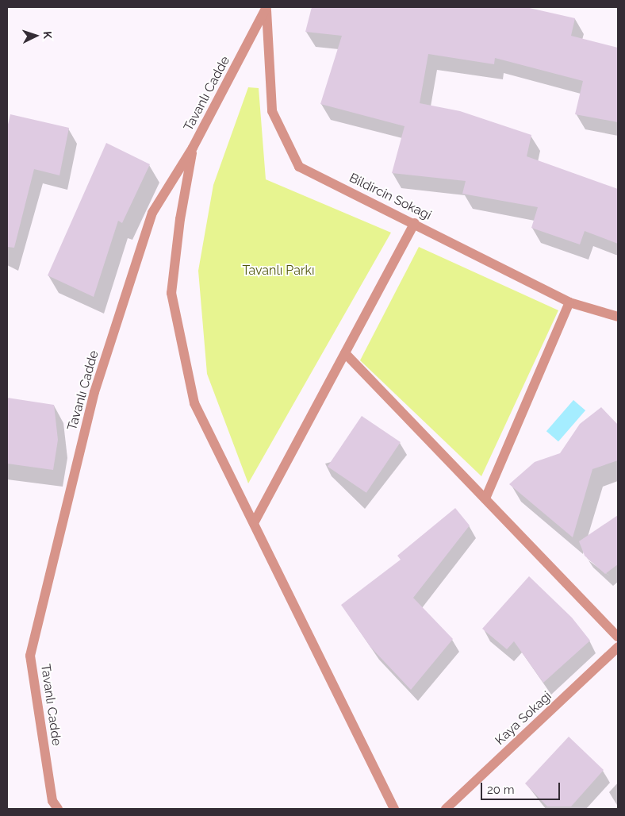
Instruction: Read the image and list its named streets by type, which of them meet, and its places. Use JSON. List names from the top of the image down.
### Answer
{
  "streets": {
    "street": ["Tavanlı Cadde", "Bildircin Sokagi", "Kaya Sokagi"]
  },
  "crossings": [
    ["Tavanlı Cadde", "Bildircin Sokagi"]
  ],
  "parks": ["Tavanlı Parkı"],
  "scale_bar": "20 m",
  "north": "right"
}
